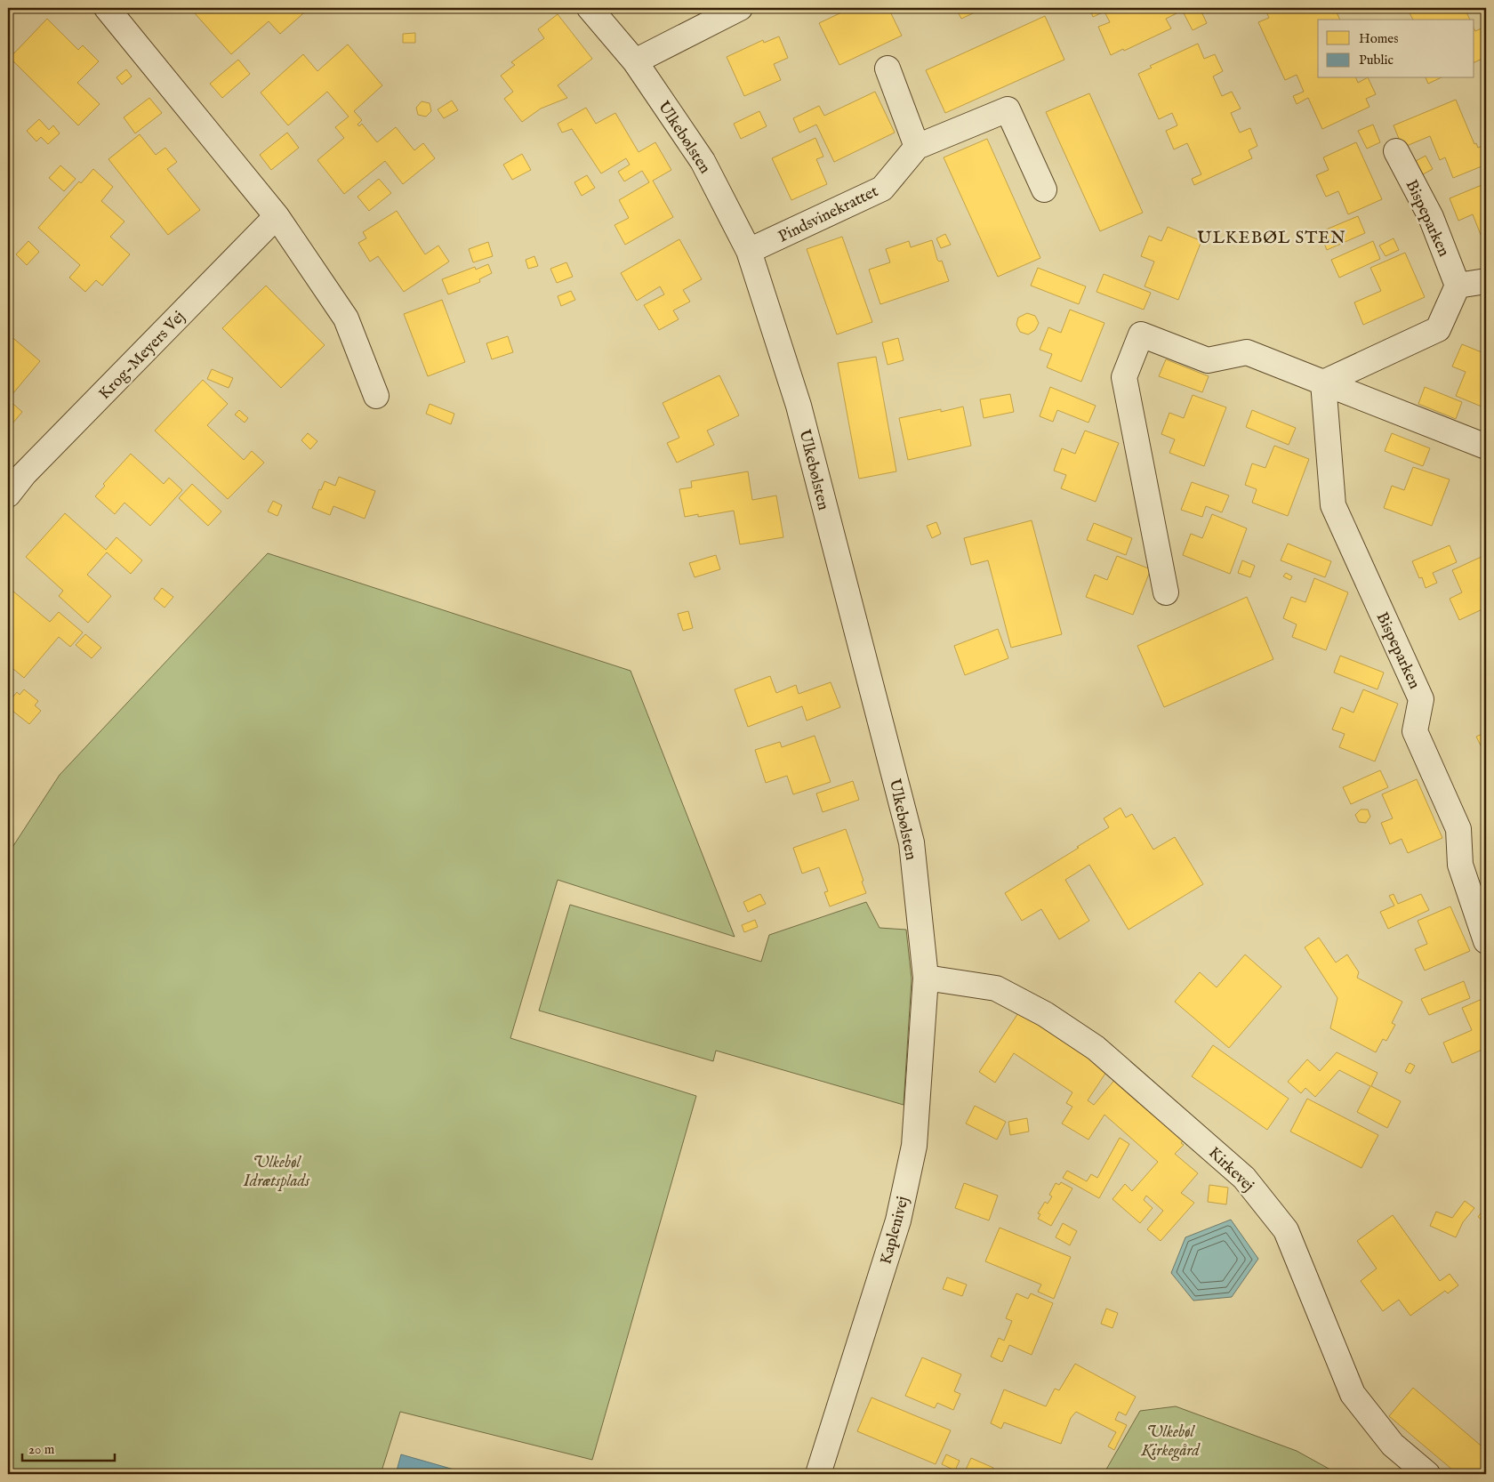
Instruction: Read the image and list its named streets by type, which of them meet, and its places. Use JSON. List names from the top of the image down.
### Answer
{
  "streets": {
    "street": [
      "Ulkebølsten",
      "Pindsvinekrattet",
      "Bispeparken",
      "Krog-Meyers Vej",
      "Kirkevej",
      "Kaplenivej"
    ]
  },
  "crossings": [
    ["Ulkebølsten", "Pindsvinekrattet"],
    ["Ulkebølsten", "Kirkevej"],
    ["Ulkebølsten", "Kaplenivej"],
    ["Kirkevej", "Kaplenivej"]
  ],
  "districts": ["ULKEBØL STEN"],
  "parks": ["Ulkebøl Idrætsplads", "Ulkebøl Kirkegård"],
  "legend": ["Homes", "Public"],
  "scale_bar": "20 m"
}
